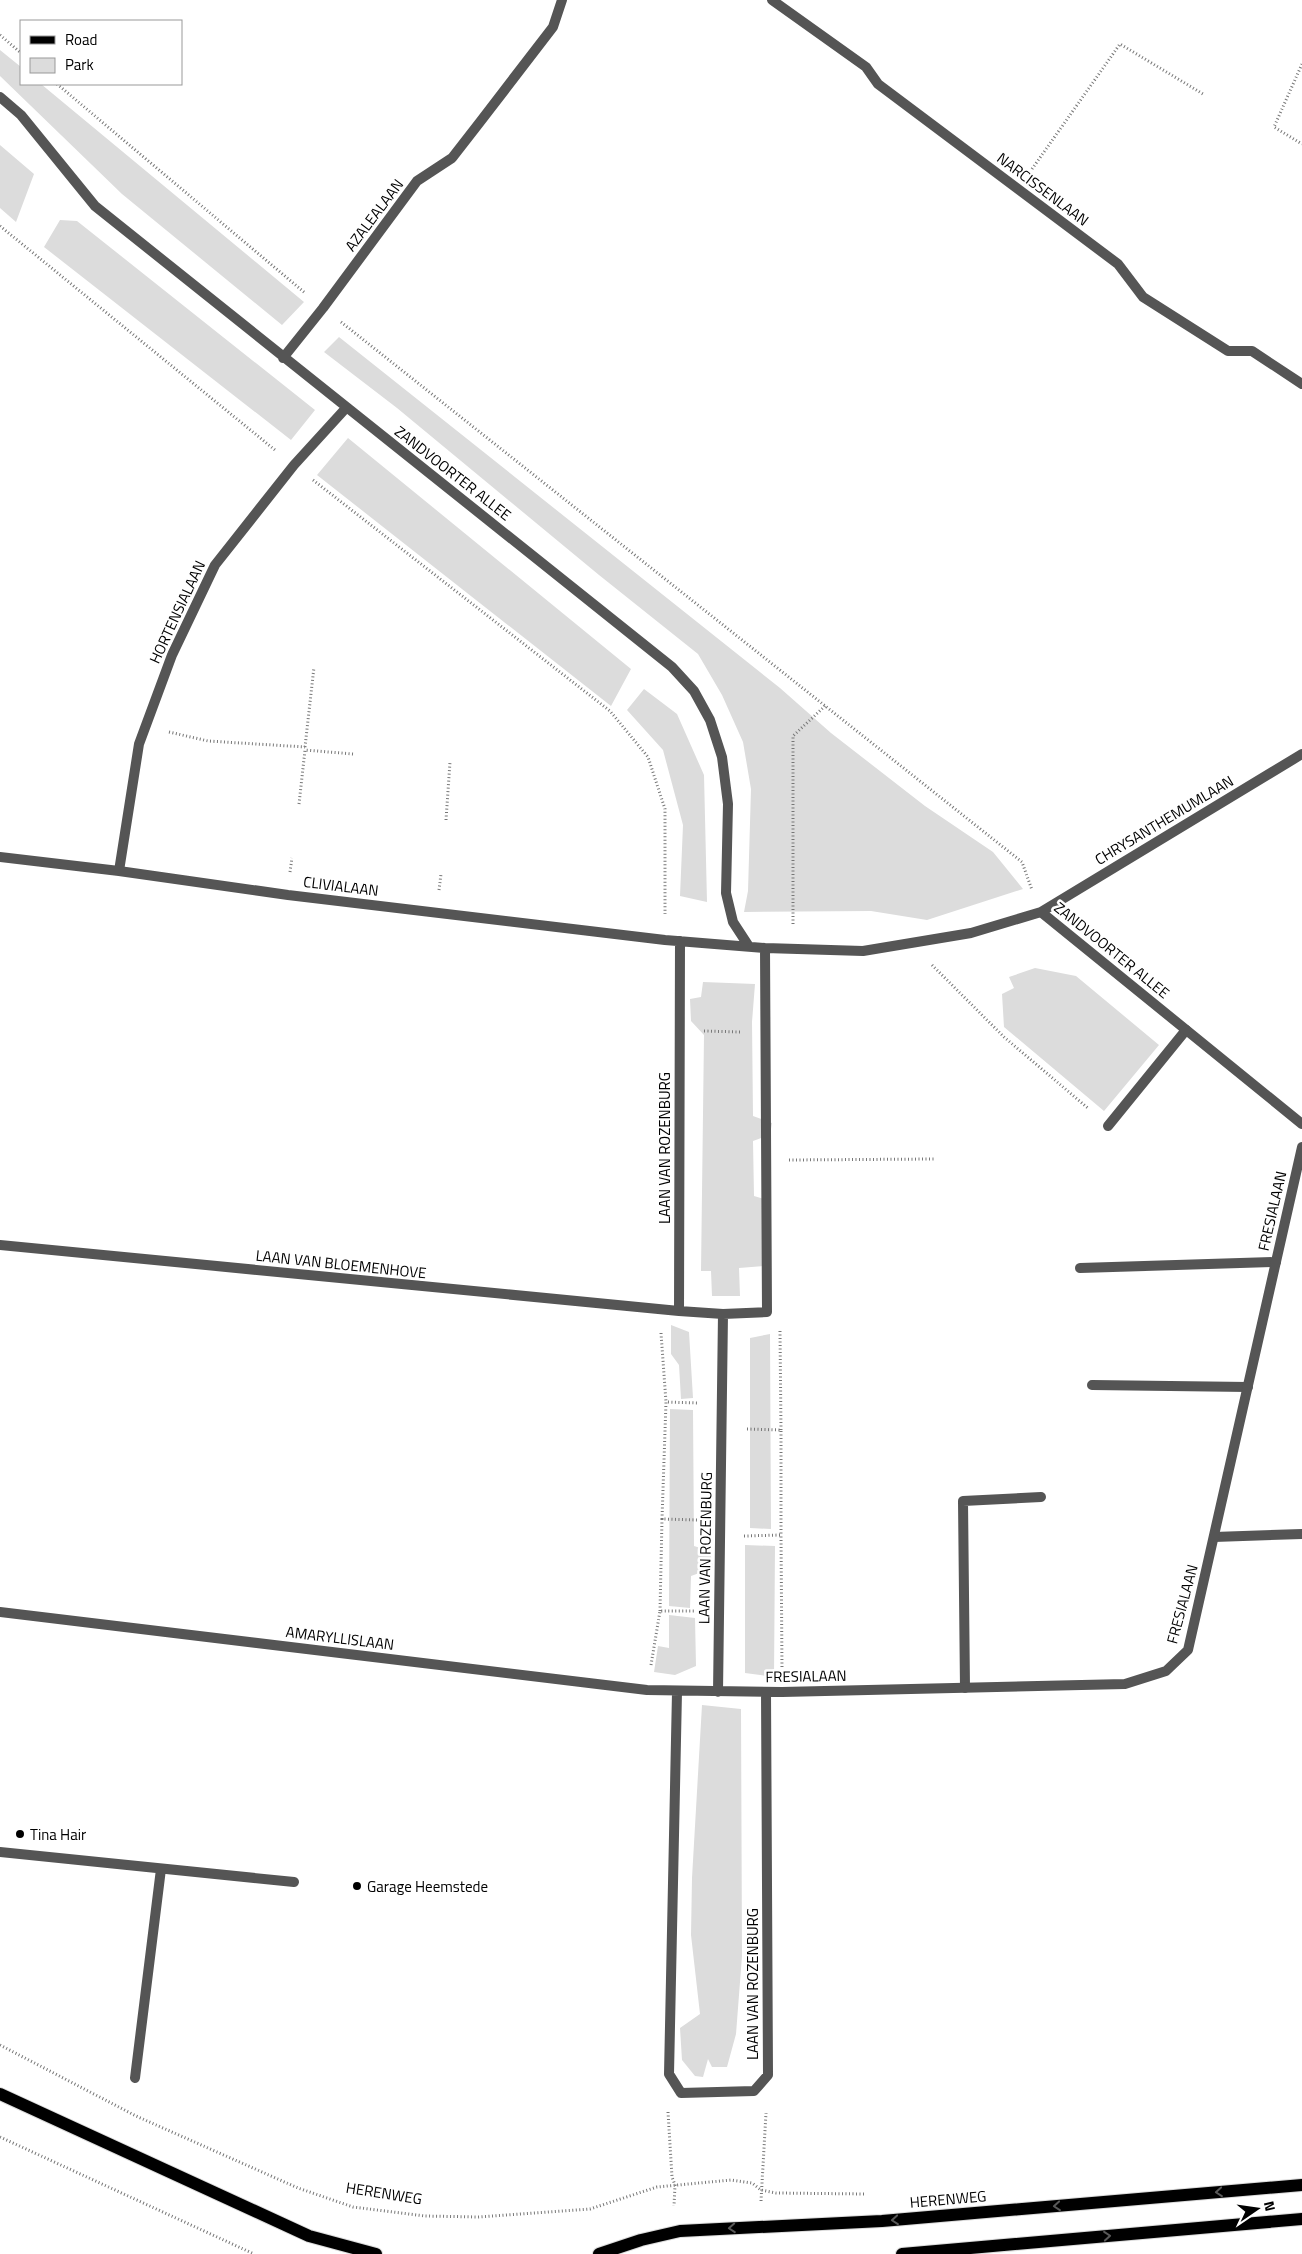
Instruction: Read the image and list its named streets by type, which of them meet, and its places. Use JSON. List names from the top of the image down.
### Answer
{
  "streets": {
    "main road": ["HERENWEG"],
    "street": [
      "NARCISSENLAAN",
      "AZALEALAAN",
      "ZANDVOORTER ALLEE",
      "HORTENSIALAAN",
      "CHRYSANTHEMUMLAAN",
      "CLIVIALAAN",
      "LAAN VAN ROZENBURG",
      "FRESIALAAN",
      "LAAN VAN BLOEMENHOVE",
      "AMARYLLISLAAN"
    ]
  },
  "crossings": [
    ["AZALEALAAN", "ZANDVOORTER ALLEE"],
    ["ZANDVOORTER ALLEE", "HORTENSIALAAN"],
    ["ZANDVOORTER ALLEE", "CHRYSANTHEMUMLAAN"],
    ["ZANDVOORTER ALLEE", "CLIVIALAAN"],
    ["ZANDVOORTER ALLEE", "LAAN VAN ROZENBURG"],
    ["HORTENSIALAAN", "CLIVIALAAN"],
    ["CLIVIALAAN", "LAAN VAN ROZENBURG"],
    ["LAAN VAN ROZENBURG", "FRESIALAAN"],
    ["LAAN VAN ROZENBURG", "LAAN VAN BLOEMENHOVE"],
    ["LAAN VAN ROZENBURG", "HERENWEG"],
    ["FRESIALAAN", "AMARYLLISLAAN"]
  ],
  "one_way": ["HERENWEG"],
  "places": ["Tina Hair", "Garage Heemstede"],
  "legend": ["Road", "Park"],
  "north": "right"
}
